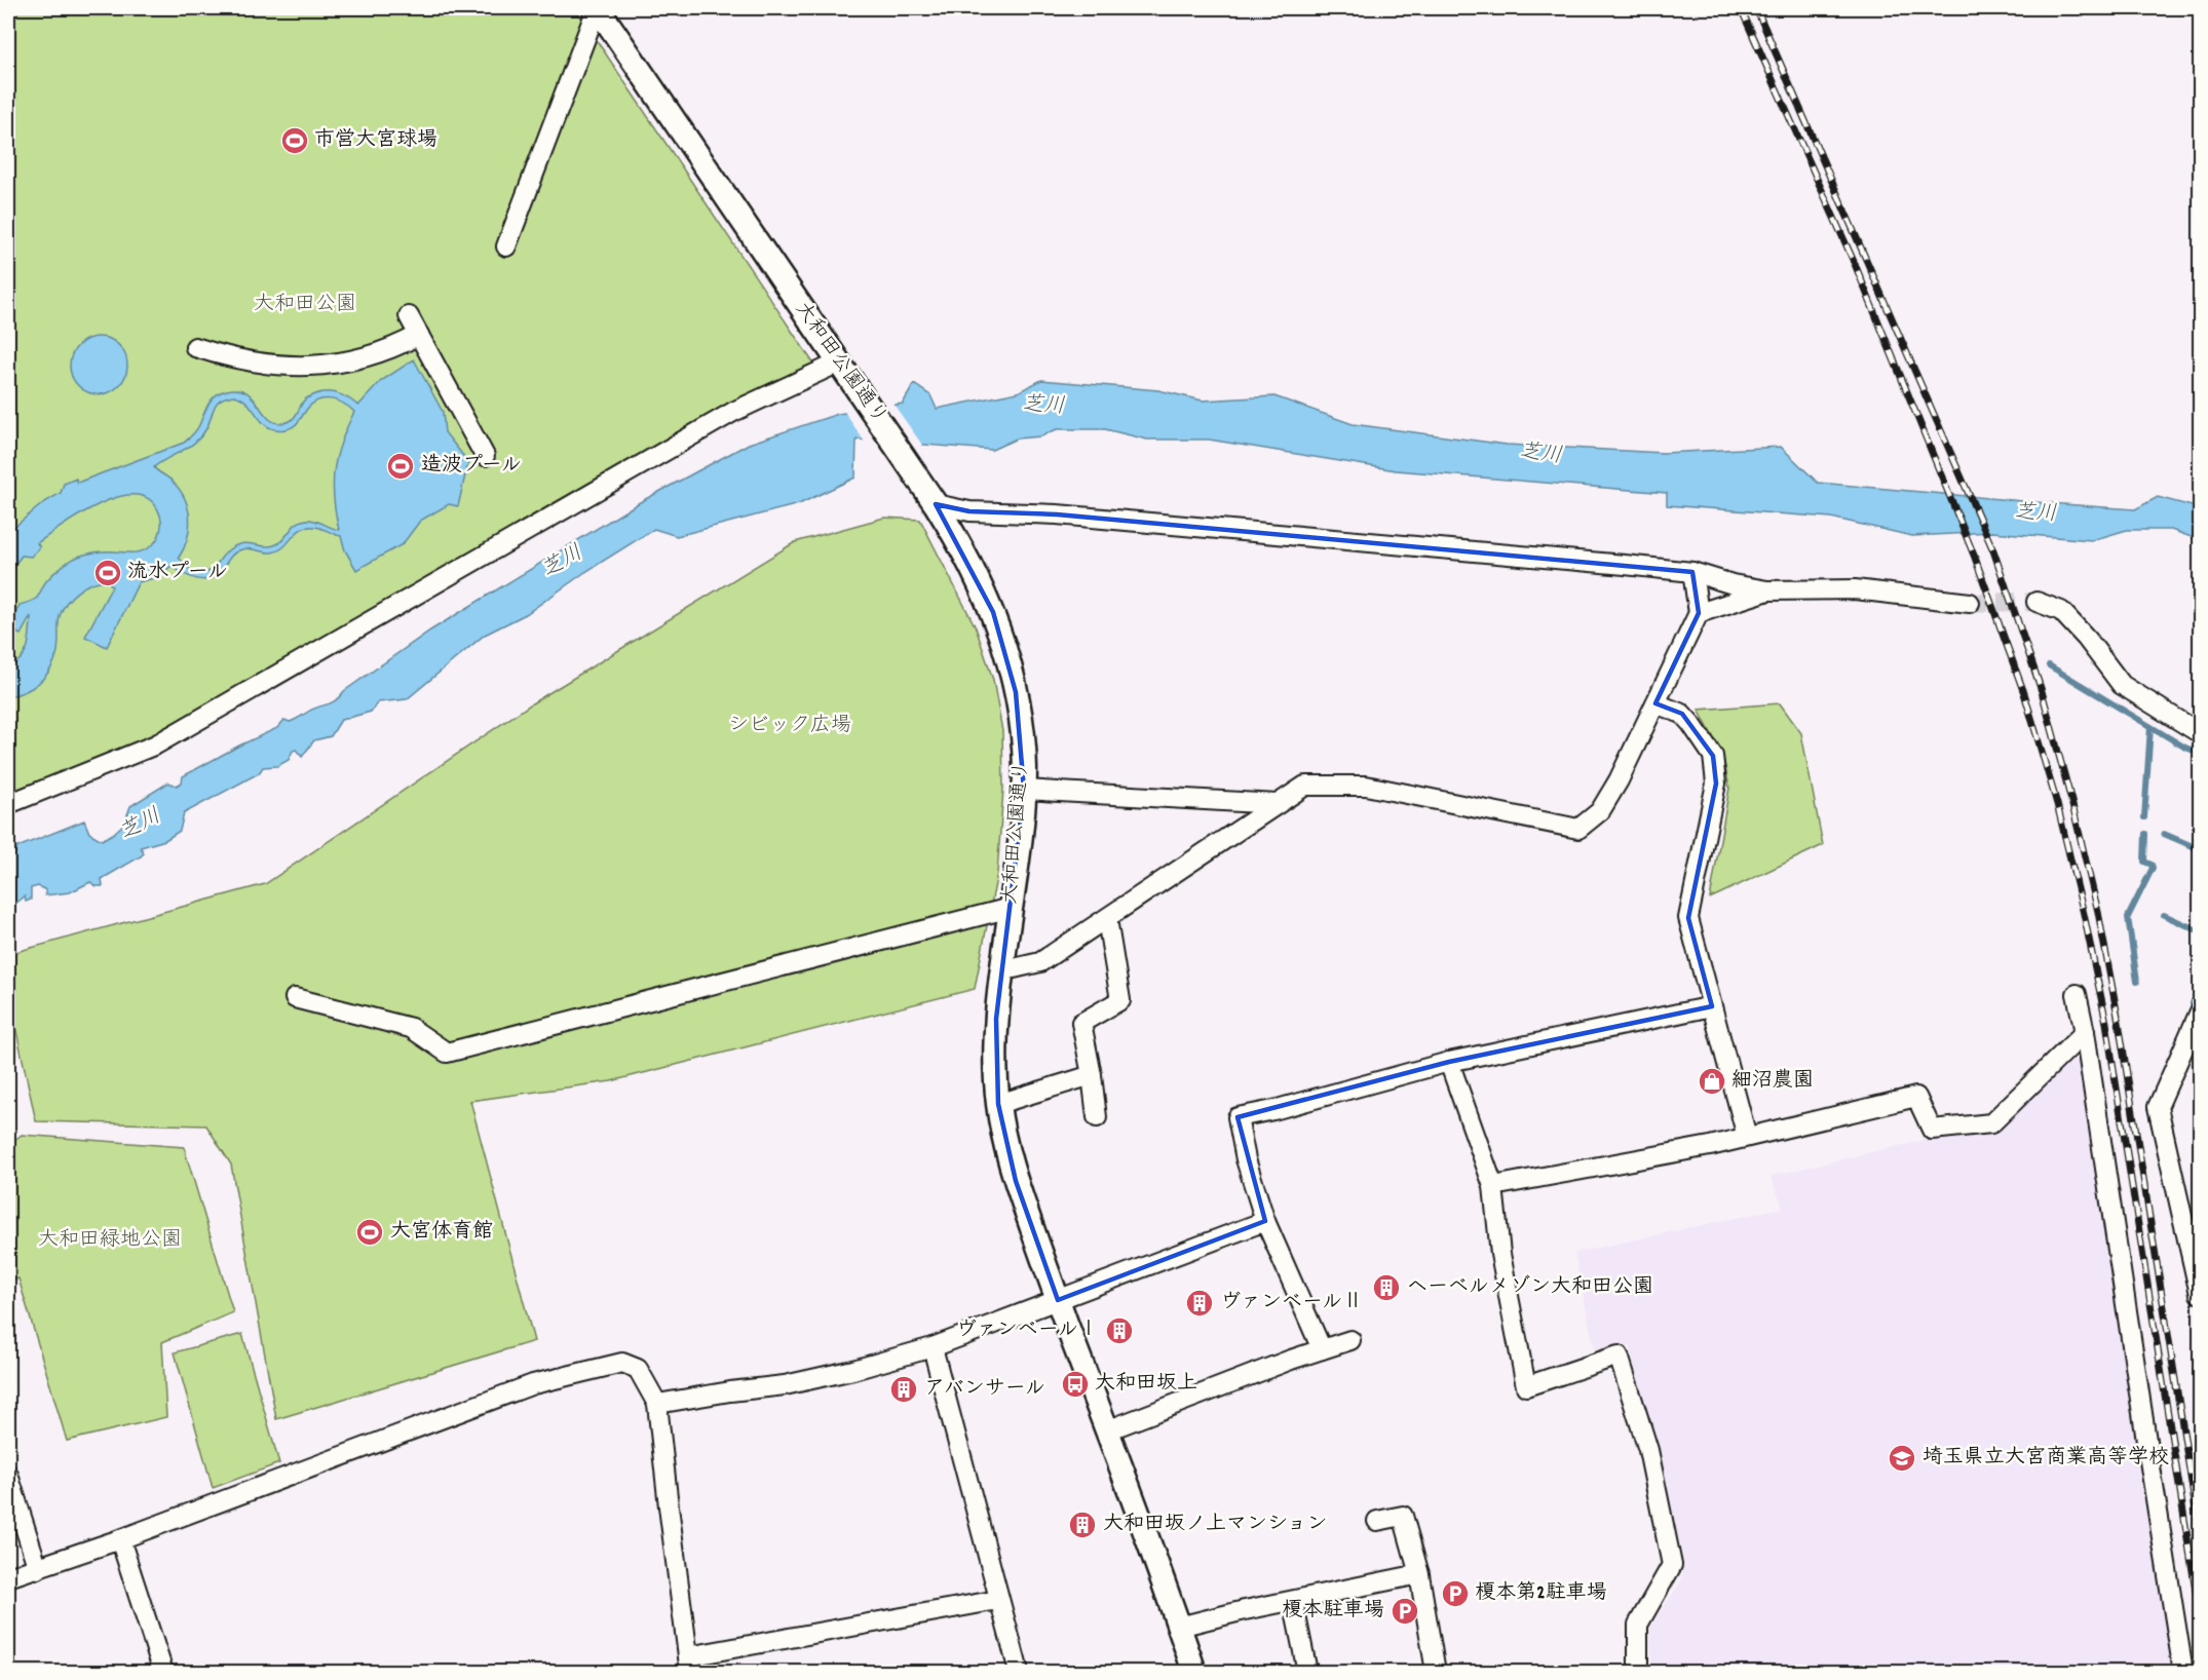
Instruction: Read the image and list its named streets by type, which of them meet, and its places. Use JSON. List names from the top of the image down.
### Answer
{
  "streets": {
    "street": ["大和田公園通り"]
  },
  "water": ["芝川"],
  "parks": ["大和田公園", "シビック広場", "大和田緑地公園"],
  "places": {
    "sports": [
      "市営大宮球場",
      "造波プール",
      "流水プール",
      "大宮体育館"
    ],
    "shop": ["細沼農園"],
    "building": [
      "ヘーベルメゾン大和田公園",
      "ヴァンベールⅡ",
      "ヴァンベールⅠ",
      "アバンサール",
      "大和田坂ノ上マンション"
    ],
    "bus stop": ["大和田坂上"],
    "school or university": ["埼玉県立大宮商業高等学校"],
    "parking": ["榎本第2駐車場", "榎本駐車場"]
  }
}
